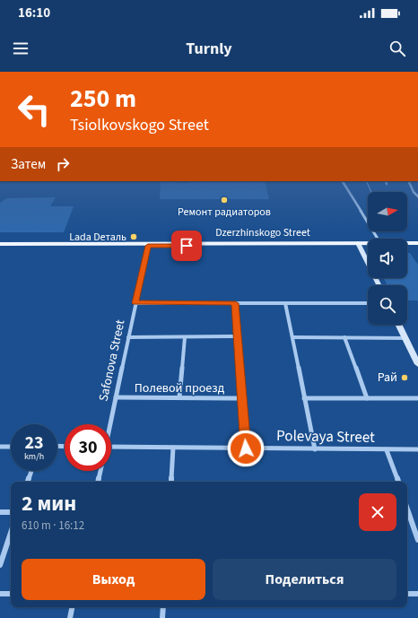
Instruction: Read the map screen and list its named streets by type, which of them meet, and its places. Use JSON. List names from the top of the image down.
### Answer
{
  "streets": {
    "main road": ["Dzerzhinskogo Street"],
    "street": ["Safonova Street", "Полевой проезд", "Polevaya Street"]
  },
  "crossings": [
    ["Dzerzhinskogo Street", "Safonova Street"],
    ["Safonova Street", "Полевой проезд"]
  ],
  "places": ["Ремонт радиаторов", "Lada Dеталь", "Рай"],
  "north": "right",
  "page": {
    "status": "16:10",
    "header": "Turnly",
    "turn": ["250 m", "Tsiolkovskogo Street"],
    "then": "Затем",
    "speed": "23 km/h",
    "limit": "30",
    "heading": ["2 мин", "610 m · 16:12"],
    "buttons": ["Выход", "Поделиться"]
  }
}
